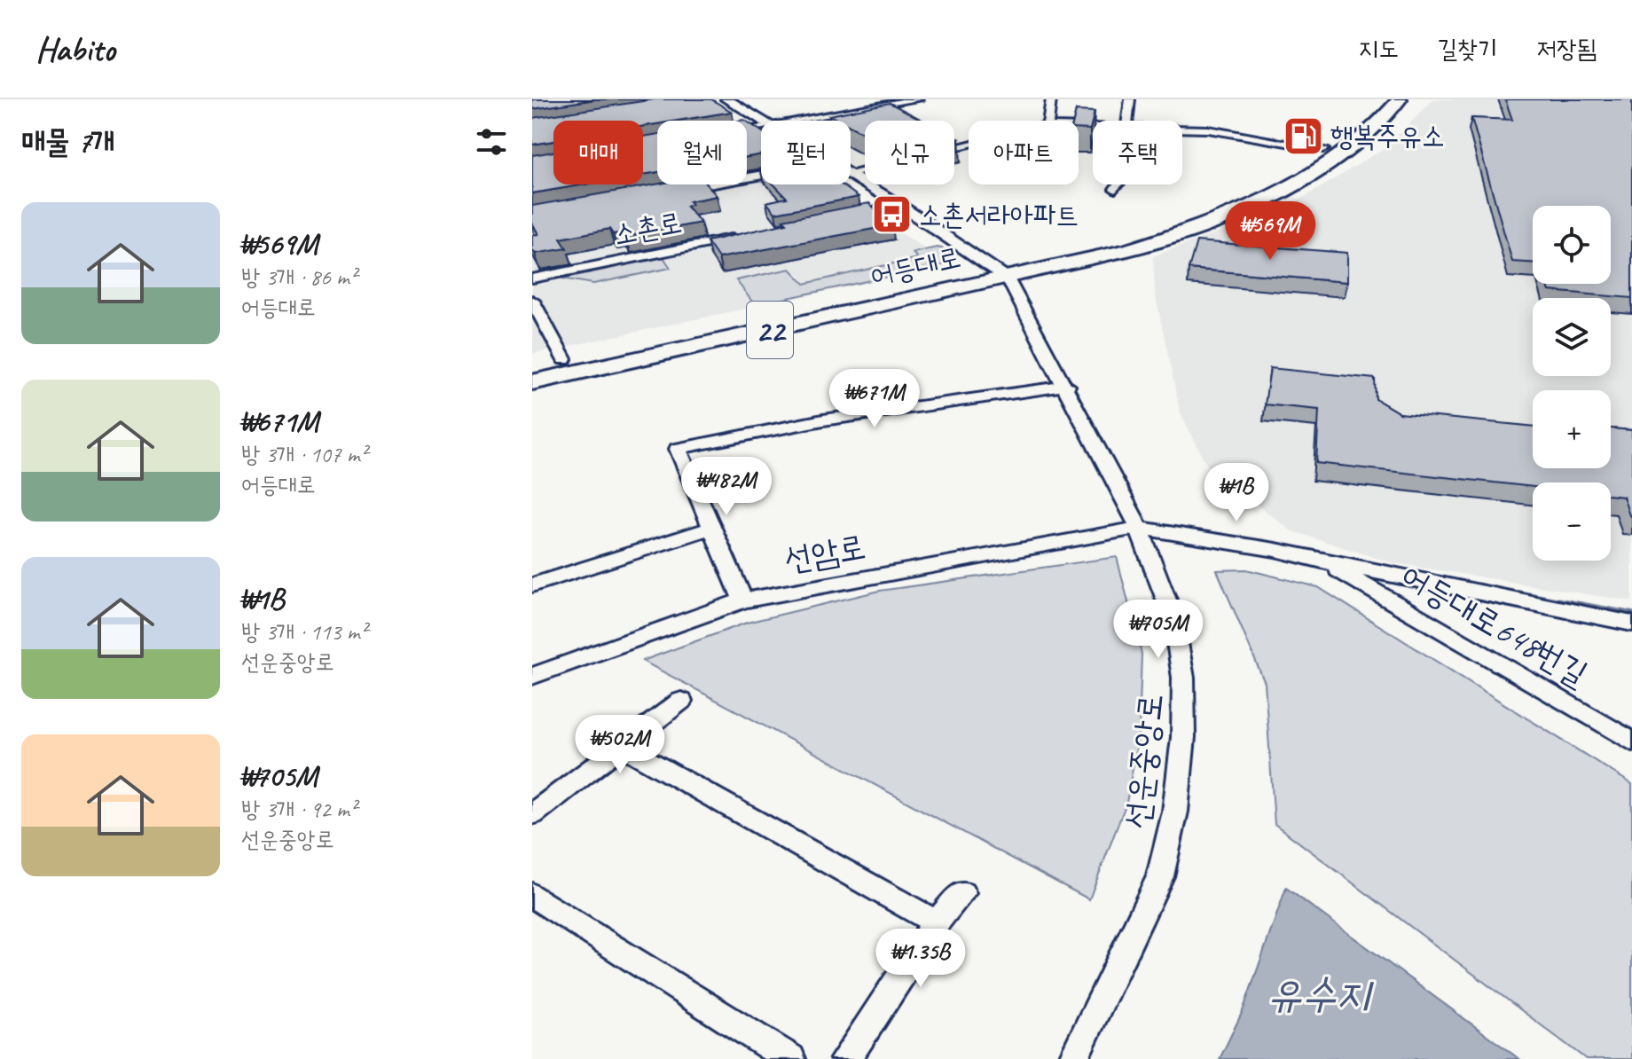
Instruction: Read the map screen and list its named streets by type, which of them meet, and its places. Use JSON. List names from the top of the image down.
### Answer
{
  "streets": {
    "main road": ["어등대로", "22"],
    "street": [
      "소촌로",
      "선암로",
      "어등대로648번길",
      "선운중앙로"
    ]
  },
  "crossings": [
    ["어등대로", "선운중앙로"],
    ["선암로", "어등대로648번길"],
    ["선암로", "선운중앙로"]
  ],
  "water": ["유수지"],
  "places": {
    "fuel station": ["행복주유소"],
    "bus stop": ["소촌서라아파트"]
  },
  "page": {
    "header": "Habito",
    "nav": ["지도", "길찾기", "저장됨"],
    "heading": "매물 7개",
    "chip": [
      "매매",
      "월세",
      "필터",
      "신규",
      "아파트",
      "주택"
    ],
    "list": [
      {
        "name": "₩569M",
        "note": "방 3개 · 86 m² · 어등대로"
      },
      {
        "name": "₩671M",
        "note": "방 3개 · 107 m² · 어등대로"
      },
      {
        "name": "₩1B",
        "note": "방 3개 · 113 m² · 선운중앙로"
      },
      {
        "name": "₩705M",
        "note": "방 3개 · 92 m² · 선운중앙로"
      }
    ],
    "price": [
      "₩569M",
      "₩671M",
      "₩482M",
      "₩1B",
      "₩705M",
      "₩502M",
      "₩1.35B"
    ],
    "map_buttons": ["+", "−"]
  }
}
